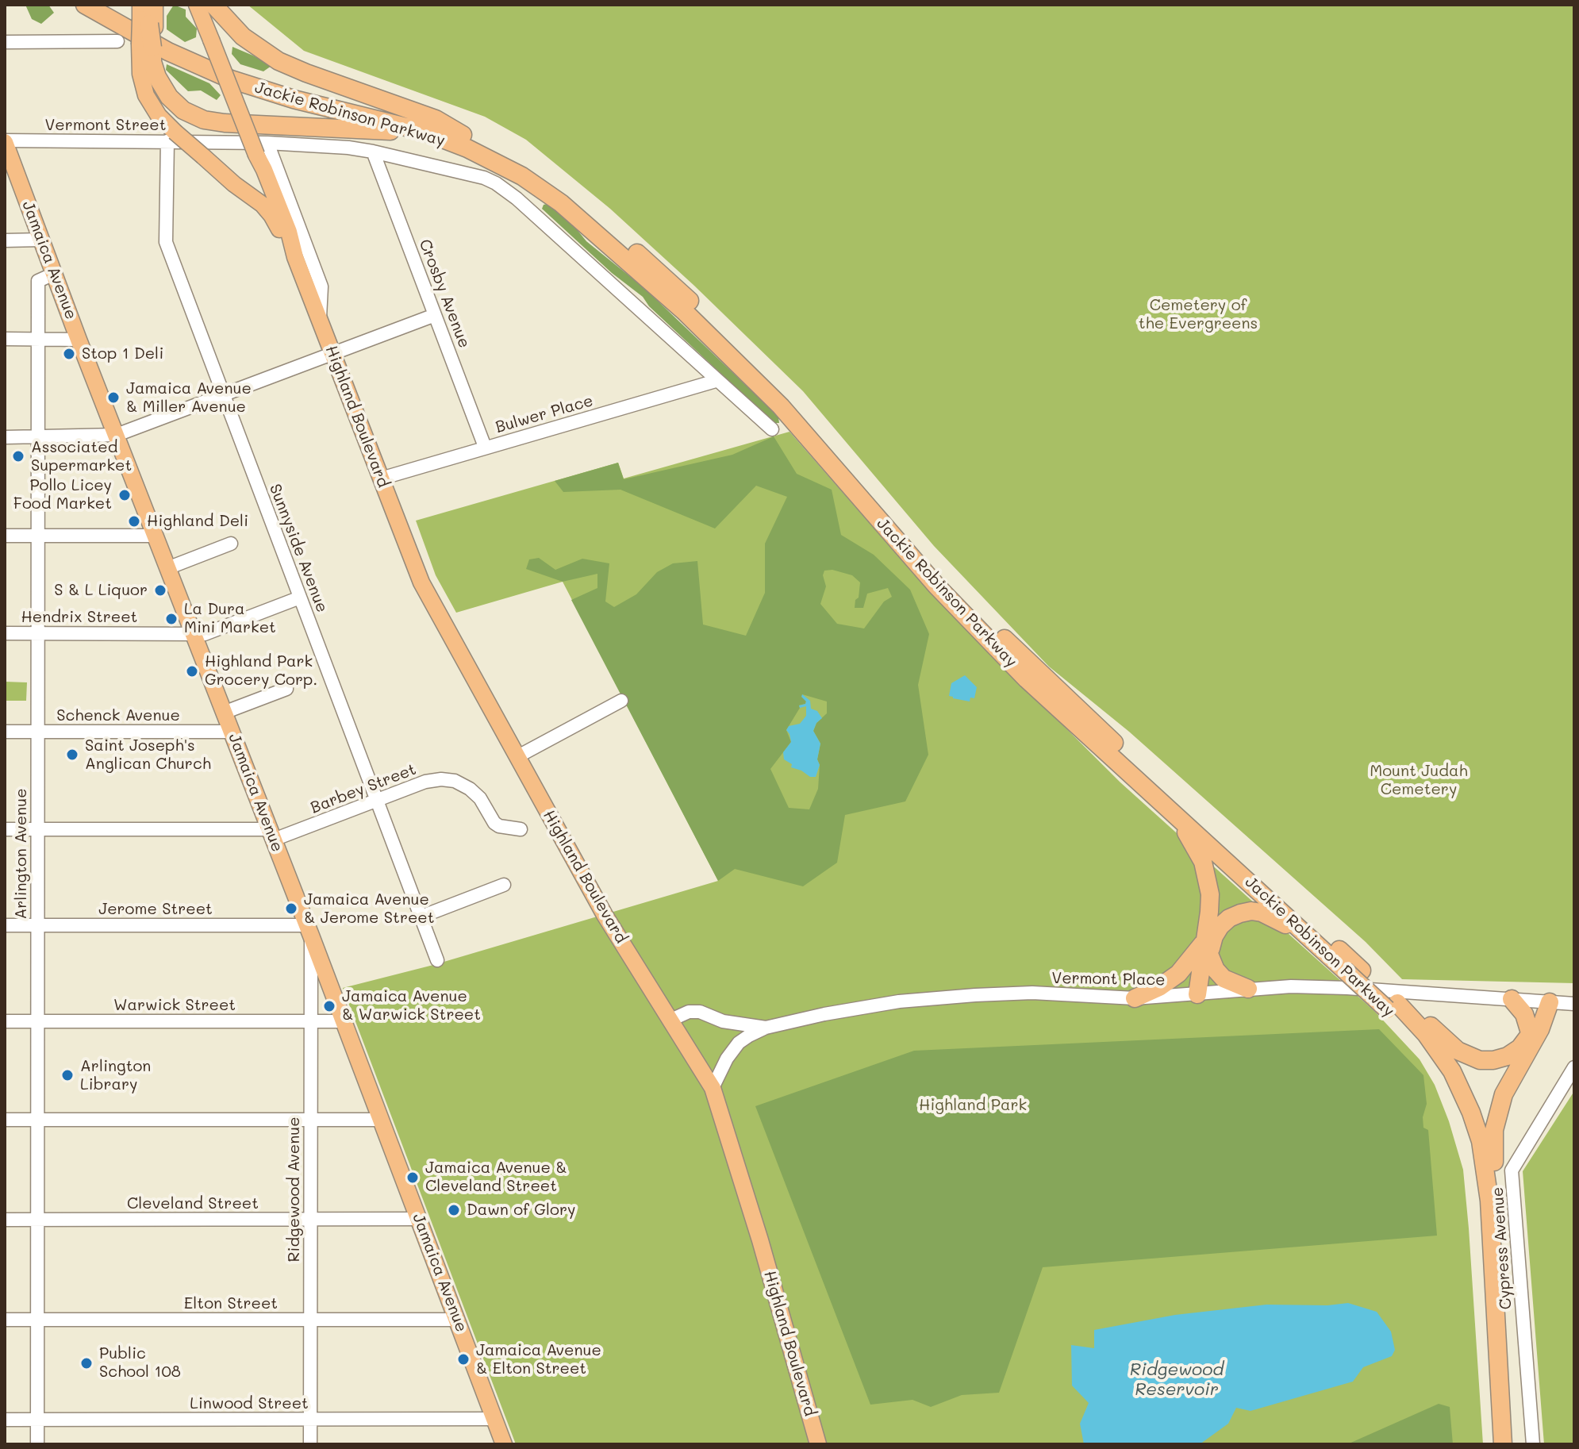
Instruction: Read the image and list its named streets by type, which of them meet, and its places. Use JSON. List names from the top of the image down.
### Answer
{
  "streets": {
    "highway": ["Jackie Robinson Parkway"],
    "main road": ["Jamaica Avenue", "Highland Boulevard"],
    "street": [
      "Vermont Street",
      "Crosby Avenue",
      "Bulwer Place",
      "Sunnyside Avenue",
      "Hendrix Street",
      "Schenck Avenue",
      "Barbey Street",
      "Arlington Avenue",
      "Jerome Street",
      "Vermont Place",
      "Warwick Street",
      "Ridgewood Avenue",
      "Cleveland Street",
      "Cypress Avenue",
      "Elton Street",
      "Linwood Street"
    ]
  },
  "crossings": [
    ["Jackie Robinson Parkway", "Crosby Avenue"],
    ["Jackie Robinson Parkway", "Bulwer Place"],
    ["Jackie Robinson Parkway", "Highland Boulevard"],
    ["Vermont Street", "Jamaica Avenue"],
    ["Vermont Street", "Highland Boulevard"],
    ["Vermont Street", "Sunnyside Avenue"],
    ["Jamaica Avenue", "Hendrix Street"],
    ["Jamaica Avenue", "Schenck Avenue"],
    ["Jamaica Avenue", "Barbey Street"],
    ["Jamaica Avenue", "Arlington Avenue"],
    ["Jamaica Avenue", "Jerome Street"],
    ["Jamaica Avenue", "Warwick Street"],
    ["Jamaica Avenue", "Ridgewood Avenue"],
    ["Jamaica Avenue", "Cleveland Street"],
    ["Jamaica Avenue", "Elton Street"],
    ["Jamaica Avenue", "Linwood Street"],
    ["Crosby Avenue", "Bulwer Place"],
    ["Bulwer Place", "Highland Boulevard"],
    ["Highland Boulevard", "Sunnyside Avenue"],
    ["Highland Boulevard", "Vermont Place"],
    ["Sunnyside Avenue", "Hendrix Street"],
    ["Sunnyside Avenue", "Barbey Street"],
    ["Hendrix Street", "Arlington Avenue"],
    ["Schenck Avenue", "Arlington Avenue"],
    ["Barbey Street", "Arlington Avenue"],
    ["Arlington Avenue", "Jerome Street"],
    ["Arlington Avenue", "Warwick Street"],
    ["Arlington Avenue", "Cleveland Street"],
    ["Arlington Avenue", "Elton Street"],
    ["Arlington Avenue", "Linwood Street"],
    ["Jerome Street", "Ridgewood Avenue"],
    ["Warwick Street", "Ridgewood Avenue"],
    ["Ridgewood Avenue", "Cleveland Street"],
    ["Ridgewood Avenue", "Elton Street"],
    ["Ridgewood Avenue", "Linwood Street"]
  ],
  "water": ["Ridgewood Reservoir"],
  "parks": ["Cemetery of the Evergreens", "Mount Judah Cemetery", "Highland Park"],
  "places": [
    "Stop 1 Deli",
    "Jamaica Avenue & Miller Avenue",
    "Associated Supermarket",
    "Pollo Licey Food Market",
    "Highland Deli",
    "S & L Liquor",
    "La Dura Mini Market",
    "Highland Park Grocery Corp.",
    "Saint Joseph's Anglican Church",
    "Jamaica Avenue & Jerome Street",
    "Jamaica Avenue & Warwick Street",
    "Arlington Library",
    "Jamaica Avenue & Cleveland Street",
    "Dawn of Glory",
    "Jamaica Avenue & Elton Street",
    "Public School 108"
  ]
}
